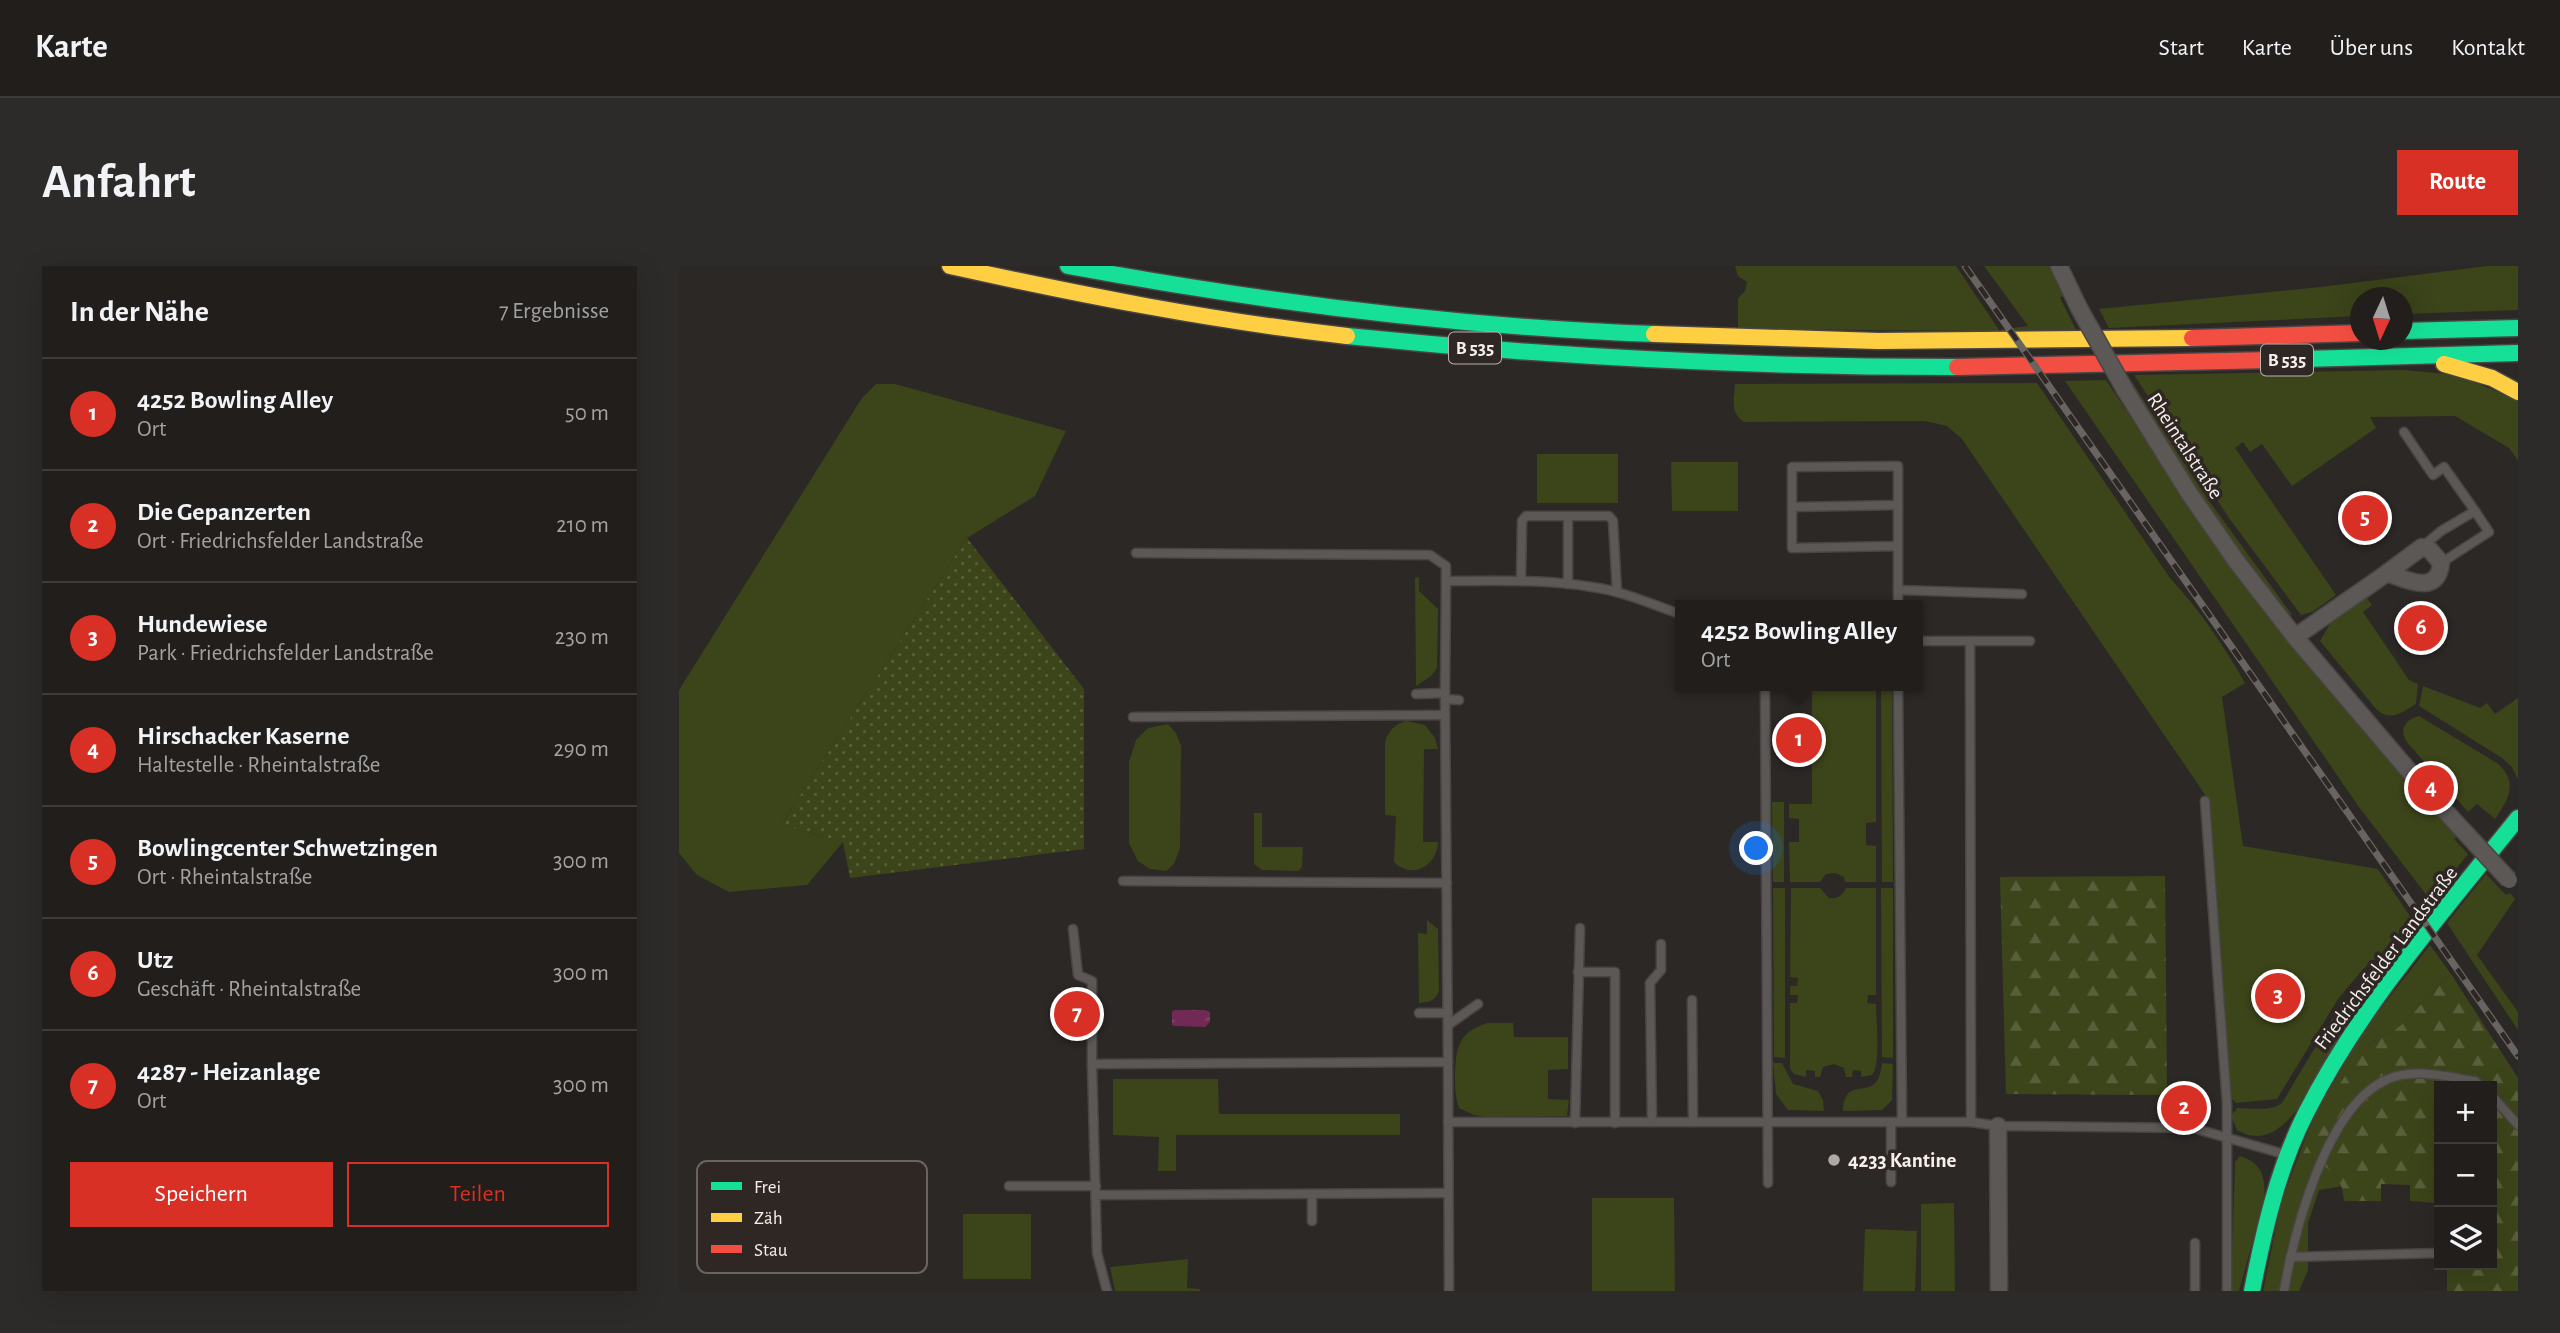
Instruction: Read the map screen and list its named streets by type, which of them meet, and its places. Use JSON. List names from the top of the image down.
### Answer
{
  "streets": {
    "main road": ["B 535", "Friedrichsfelder Landstraße"],
    "street": ["Rheintalstraße"]
  },
  "places": ["4233 Kantine"],
  "legend": ["Frei", "Zäh", "Stau"],
  "north": "bottom",
  "page": {
    "header": "Karte",
    "nav": [
      "Start",
      "Karte",
      "Über uns",
      "Kontakt"
    ],
    "buttons": [
      "Route",
      ["Speichern", "Teilen"]
    ],
    "title": "Anfahrt",
    "heading": ["In der Nähe", "7 Ergebnisse"],
    "list": [
      {
        "mark": "1",
        "name": "4252 Bowling Alley",
        "note": "Ort",
        "value": "50 m"
      },
      {
        "mark": "2",
        "name": "Die Gepanzerten",
        "note": "Ort · Friedrichsfelder Landstraße",
        "value": "210 m"
      },
      {
        "mark": "3",
        "name": "Hundewiese",
        "note": "Park · Friedrichsfelder Landstraße",
        "value": "230 m"
      },
      {
        "mark": "4",
        "name": "Hirschacker Kaserne",
        "note": "Haltestelle · Rheintalstraße",
        "value": "290 m"
      },
      {
        "mark": "5",
        "name": "Bowlingcenter Schwetzingen",
        "note": "Ort · Rheintalstraße",
        "value": "300 m"
      },
      {
        "mark": "6",
        "name": "Utz",
        "note": "Geschäft · Rheintalstraße",
        "value": "300 m"
      },
      {
        "mark": "7",
        "name": "4287 - Heizanlage",
        "note": "Ort",
        "value": "300 m"
      }
    ],
    "pins": [
      "5",
      "6",
      "1",
      "4",
      "3",
      "7",
      "2"
    ],
    "popup": ["4252 Bowling Alley", "Ort"],
    "map_buttons": ["+", "−"]
  }
}
